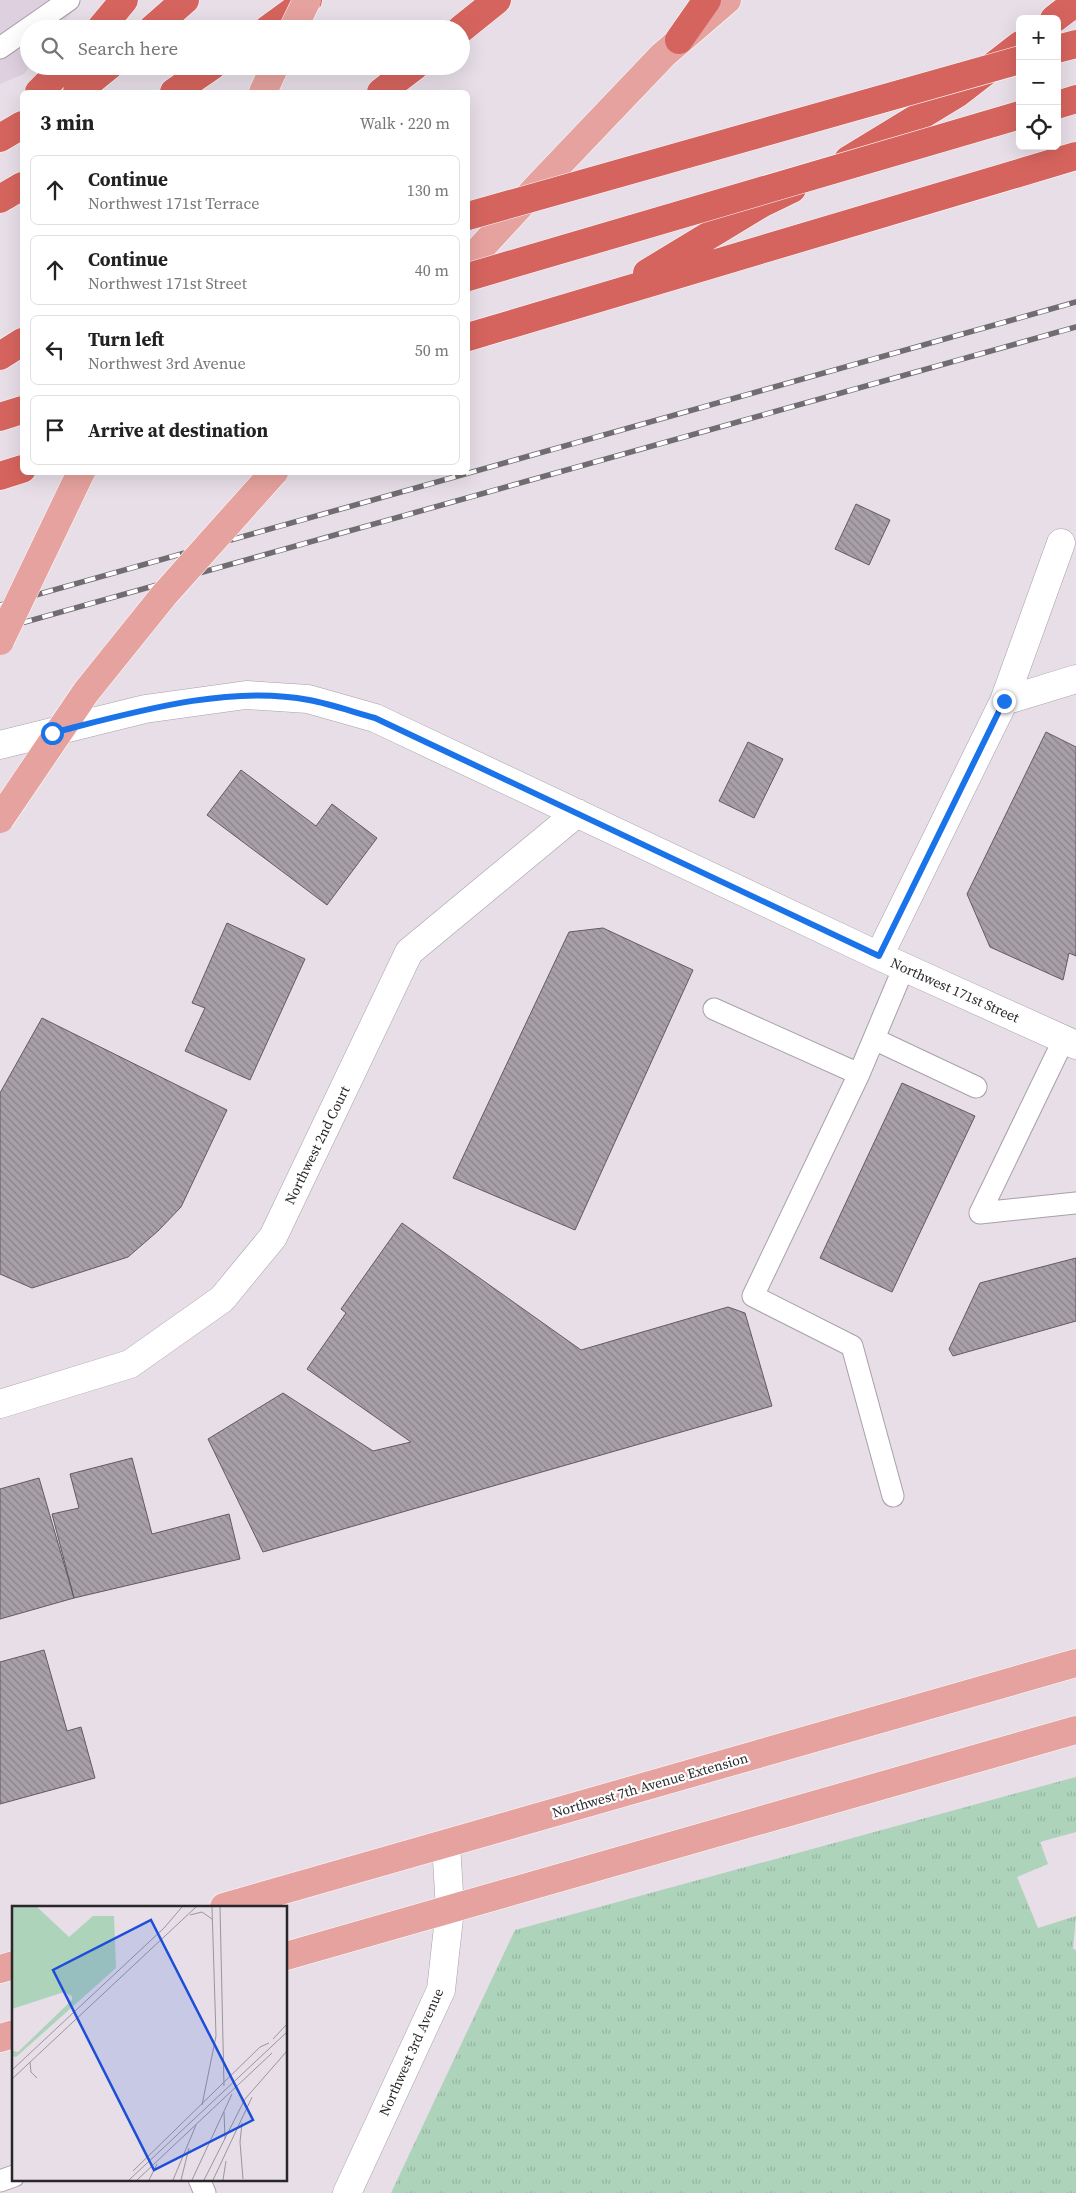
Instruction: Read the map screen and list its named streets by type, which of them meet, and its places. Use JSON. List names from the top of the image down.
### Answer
{
  "streets": {
    "main road": ["Northwest 7th Avenue Extension"],
    "street": ["Northwest 171st Street", "Northwest 2nd Court", "Northwest 3rd Avenue"]
  },
  "crossings": [
    ["Northwest 171st Street", "Northwest 2nd Court"],
    ["Northwest 7th Avenue Extension", "Northwest 3rd Avenue"]
  ],
  "page": {
    "map_buttons": ["+", "−"],
    "search": "Search here",
    "heading": ["3 min", "Walk · 220 m"],
    "list": [
      ["Continue", "Northwest 171st Terrace", "130 m"],
      ["Continue", "Northwest 171st Street", "40 m"],
      ["Turn left", "Northwest 3rd Avenue", "50 m"],
      "Arrive at destination"
    ]
  }
}
